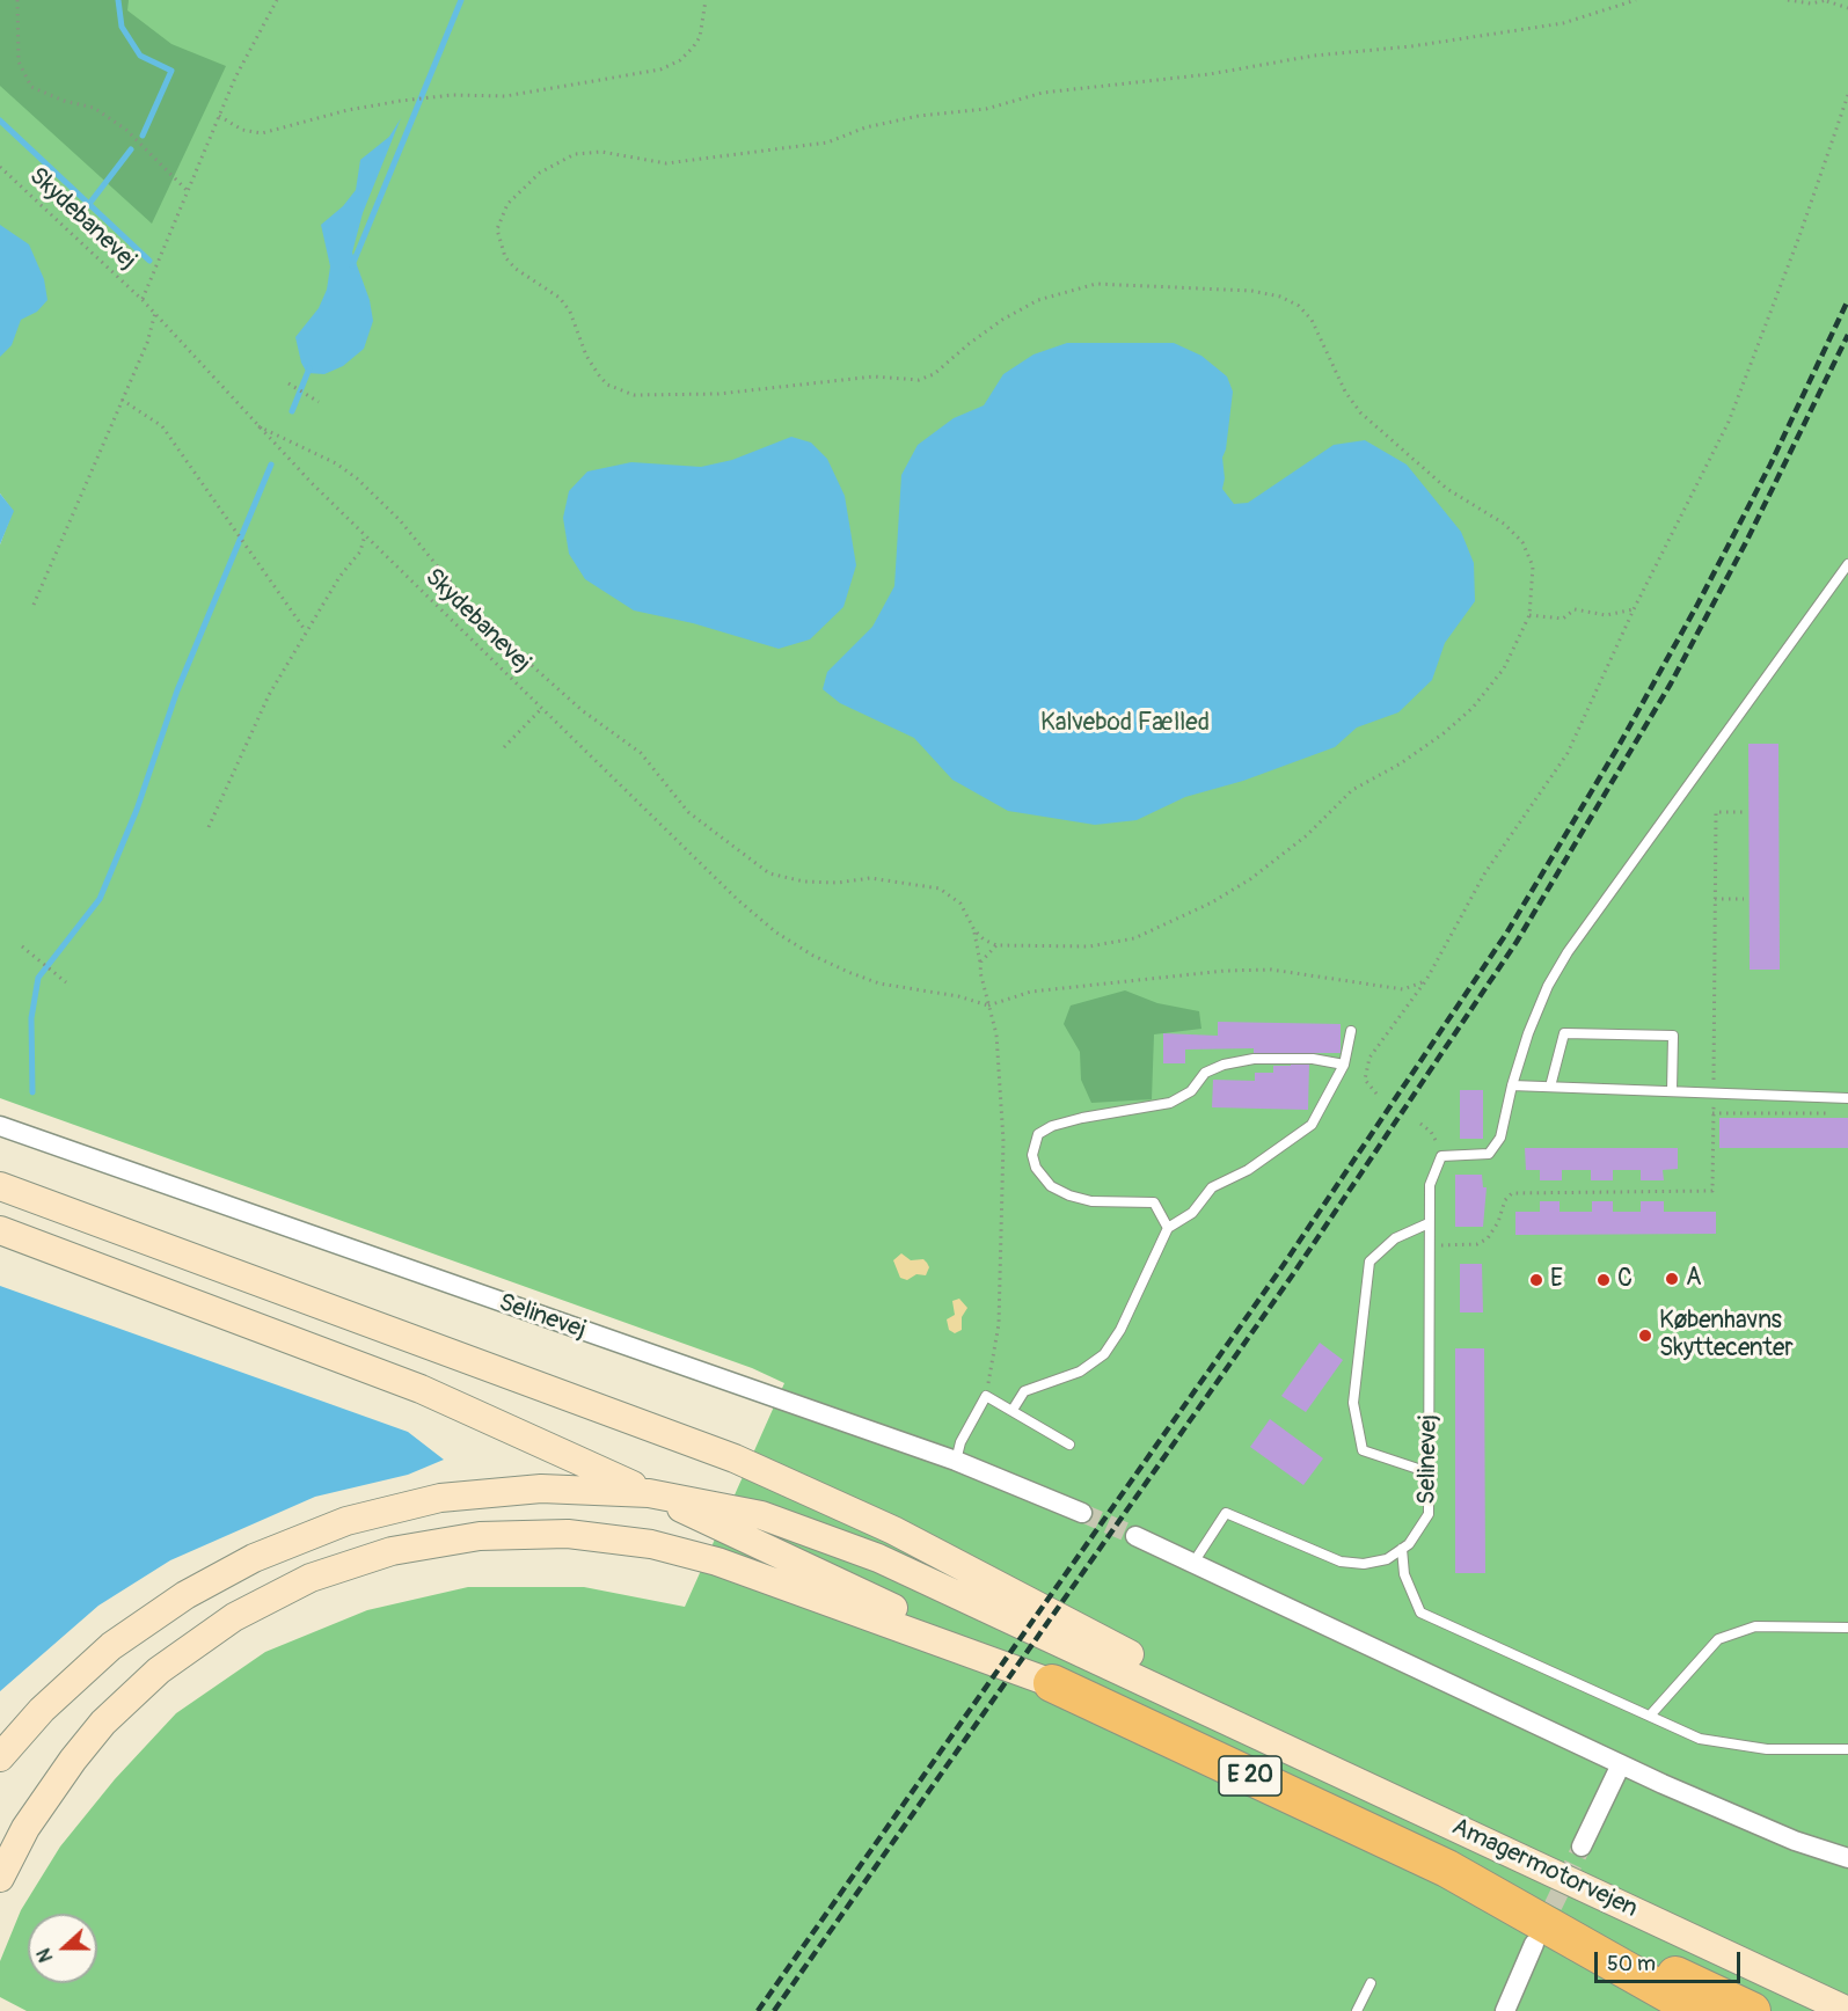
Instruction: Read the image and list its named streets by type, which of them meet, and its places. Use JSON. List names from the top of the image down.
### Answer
{
  "streets": {
    "highway": ["E 20", "Amagermotorvejen"],
    "street": ["Selinevej"],
    "path": ["Skydebanevej"]
  },
  "crossings": [
    ["E 20", "Amagermotorvejen"]
  ],
  "parks": ["Kalvebod Fælled"],
  "places": [
    "A",
    "E",
    "C",
    "Københavns Skyttecenter"
  ],
  "scale_bar": "50 m",
  "north": "left"
}
